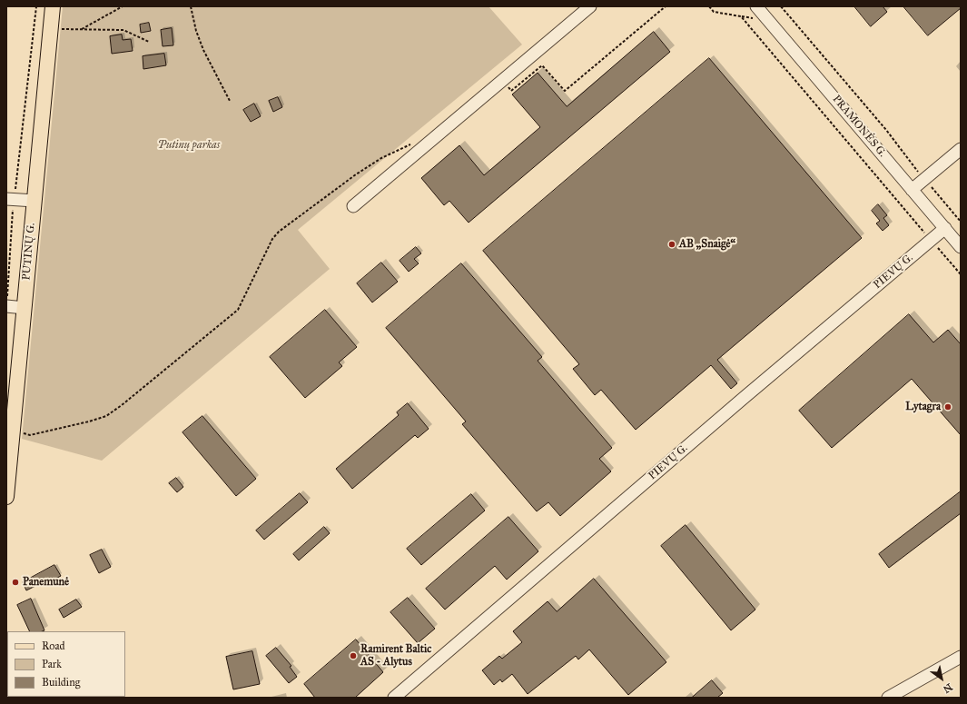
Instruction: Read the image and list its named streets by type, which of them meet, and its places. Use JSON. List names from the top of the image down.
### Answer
{
  "streets": {
    "main road": ["PUTINŲ G."],
    "street": ["PRAMONĖS G.", "PIEVŲ G."]
  },
  "crossings": [
    ["PRAMONĖS G.", "PIEVŲ G."]
  ],
  "parks": ["Putinų parkas"],
  "places": [
    "AB „Snaigė“",
    "Lytagra",
    "Panemunė",
    "Ramirent Baltic AS - Alytus"
  ],
  "legend": ["Road", "Park", "Building"],
  "north": "bottom right"
}
